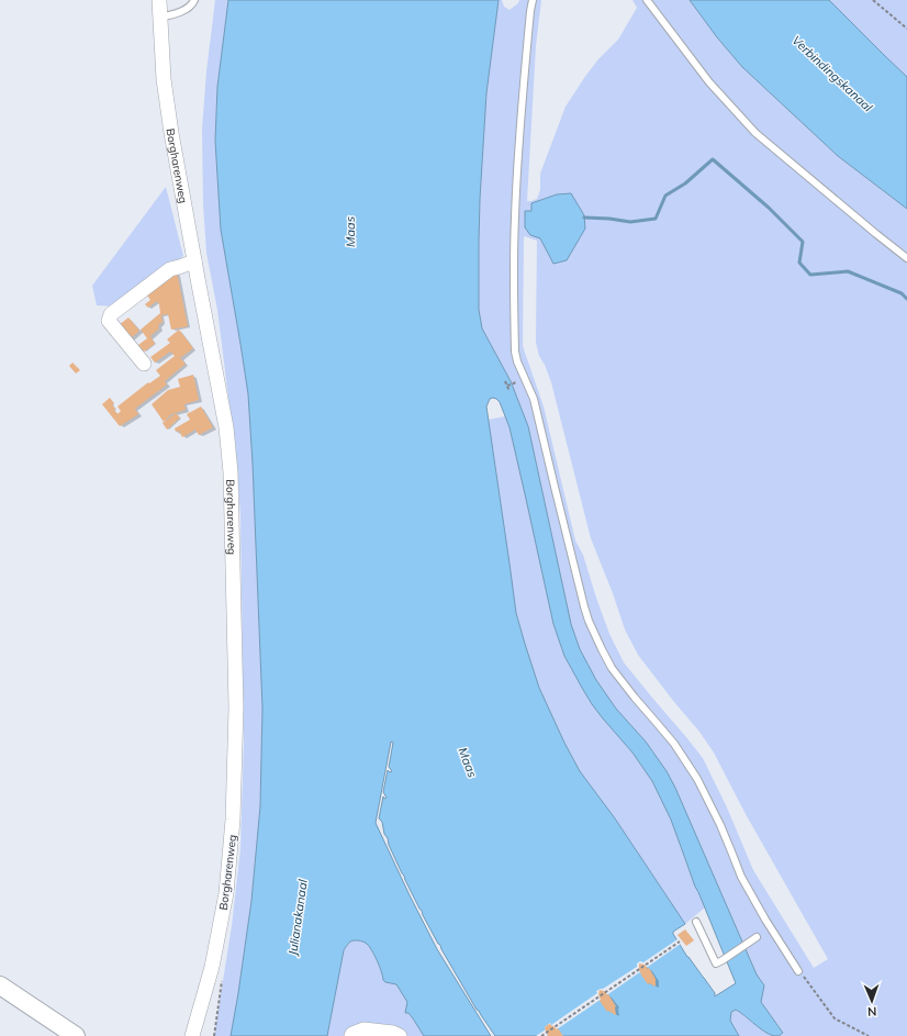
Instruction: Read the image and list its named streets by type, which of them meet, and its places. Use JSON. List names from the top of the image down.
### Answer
{
  "streets": {
    "street": ["Borgharenweg"]
  },
  "water": ["Verbindingskanaal", "Maas", "Julianakanaal"],
  "north": "bottom"
}
